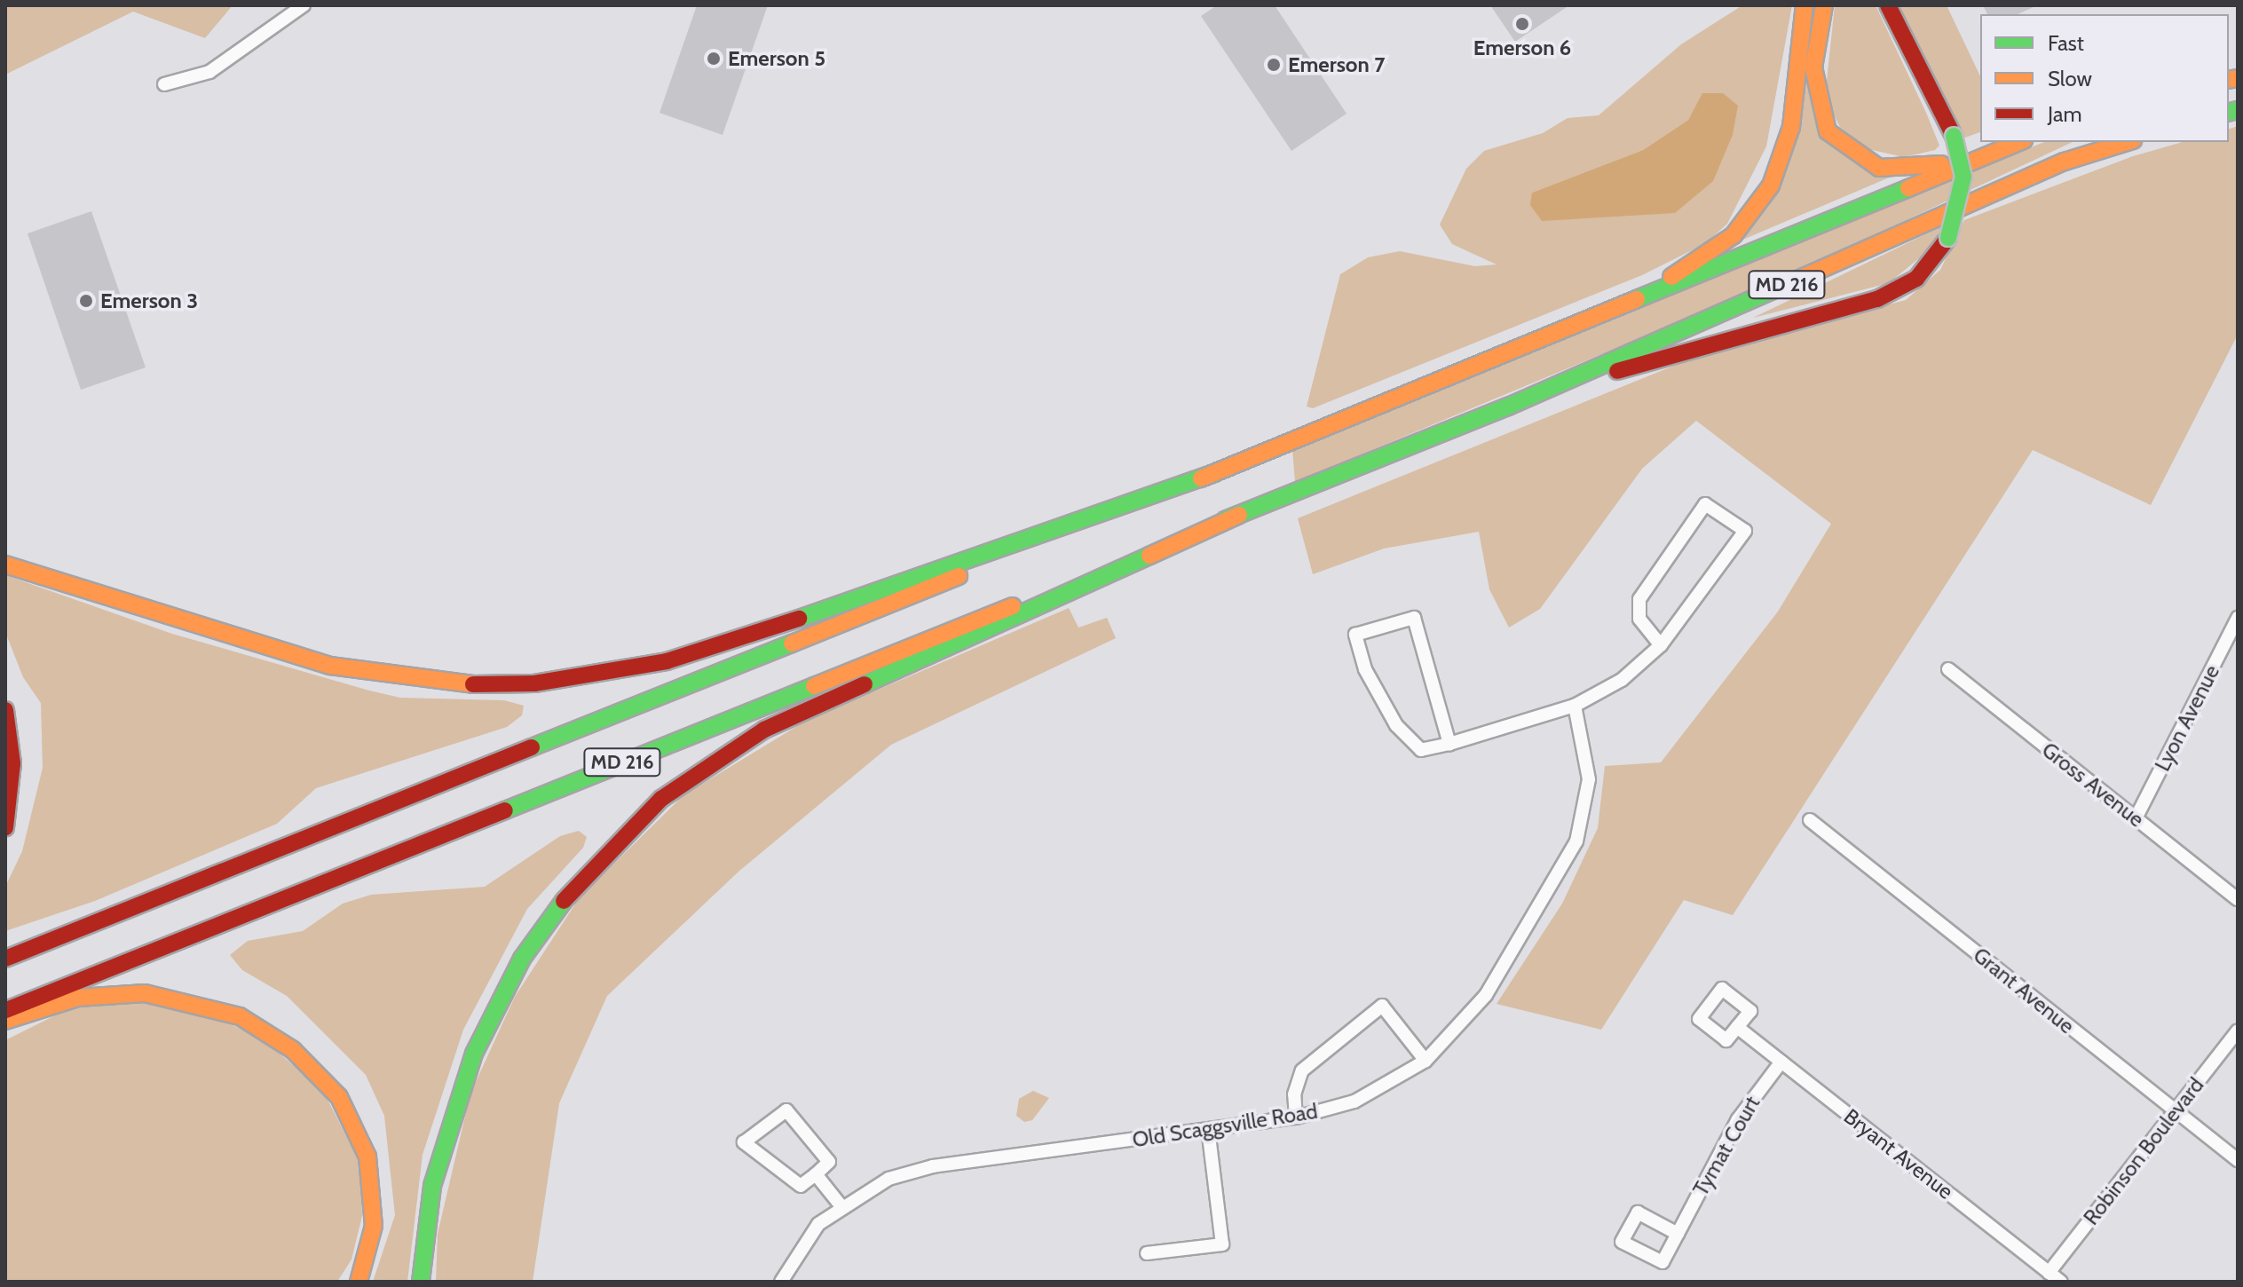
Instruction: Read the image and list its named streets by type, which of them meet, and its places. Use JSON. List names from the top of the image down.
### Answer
{
  "streets": {
    "main road": ["MD 216"],
    "street": [
      "Lyon Avenue",
      "Gross Avenue",
      "Grant Avenue",
      "Old Scaggsville Road",
      "Tymat Court",
      "Robinson Boulevard",
      "Bryant Avenue"
    ]
  },
  "crossings": [
    ["Lyon Avenue", "Gross Avenue"],
    ["Grant Avenue", "Robinson Boulevard"],
    ["Tymat Court", "Bryant Avenue"],
    ["Robinson Boulevard", "Bryant Avenue"]
  ],
  "places": [
    "Emerson 6",
    "Emerson 5",
    "Emerson 7",
    "Emerson 3"
  ],
  "legend": ["Fast", "Slow", "Jam"]
}
